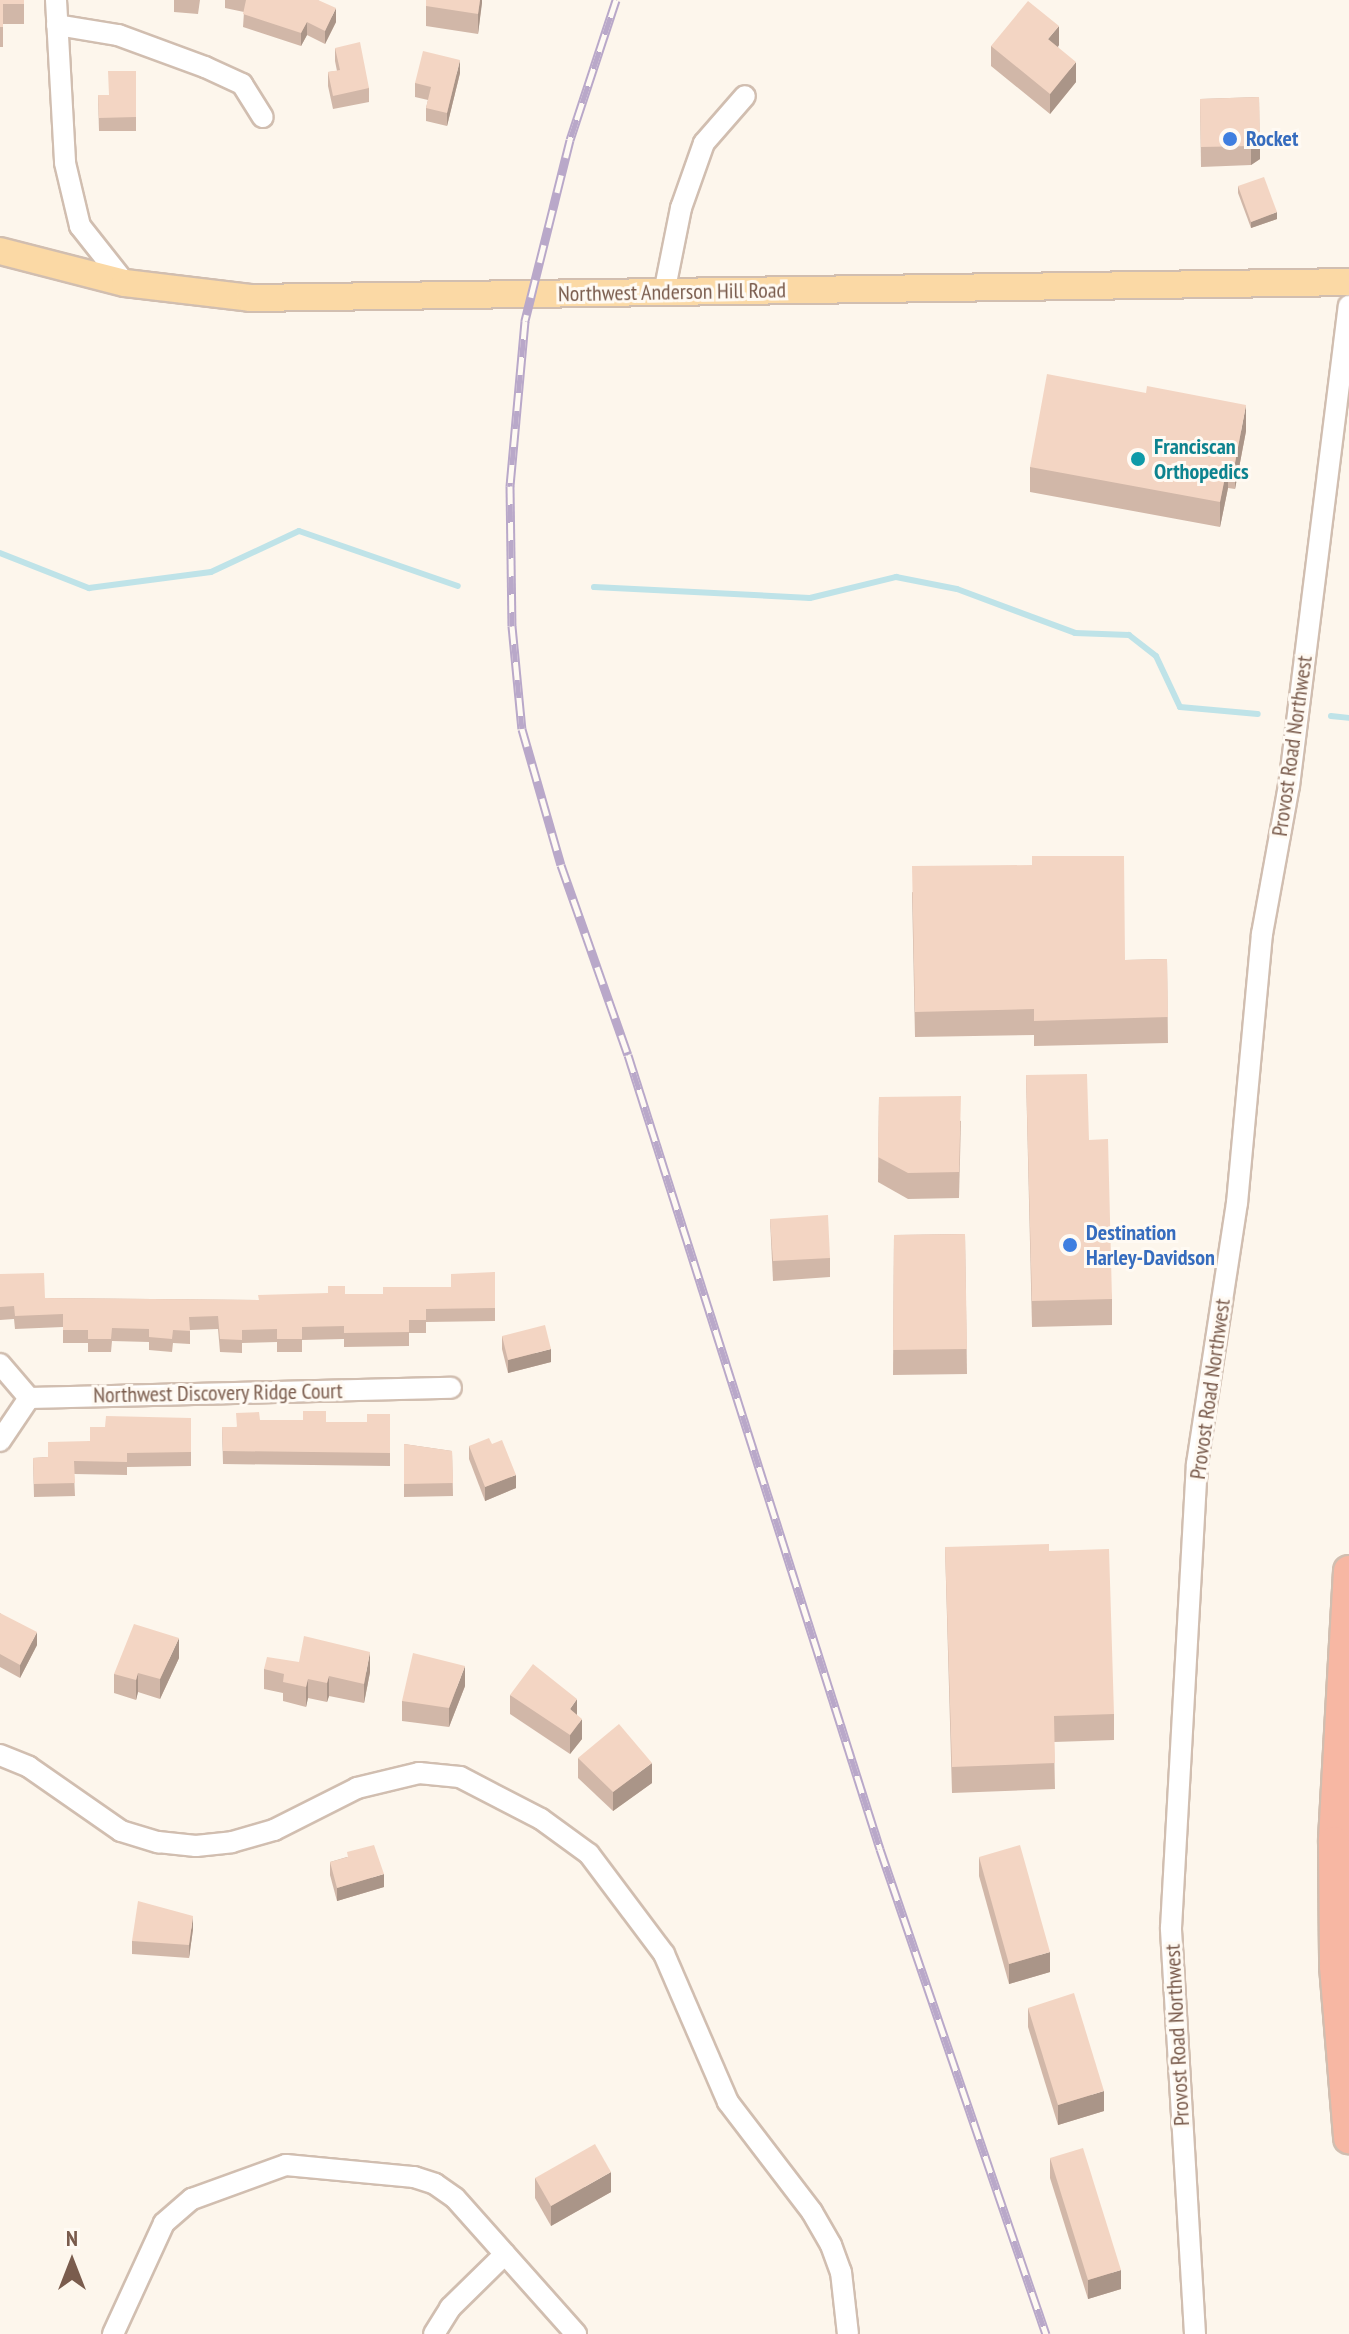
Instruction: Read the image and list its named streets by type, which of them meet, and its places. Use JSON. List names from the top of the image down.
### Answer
{
  "streets": {
    "main road": ["Northwest Anderson Hill Road"],
    "street": ["Provost Road Northwest", "Northwest Discovery Ridge Court"]
  },
  "places": ["Rocket", "Franciscan Orthopedics", "Destination Harley-Davidson"],
  "north": "top"
}
